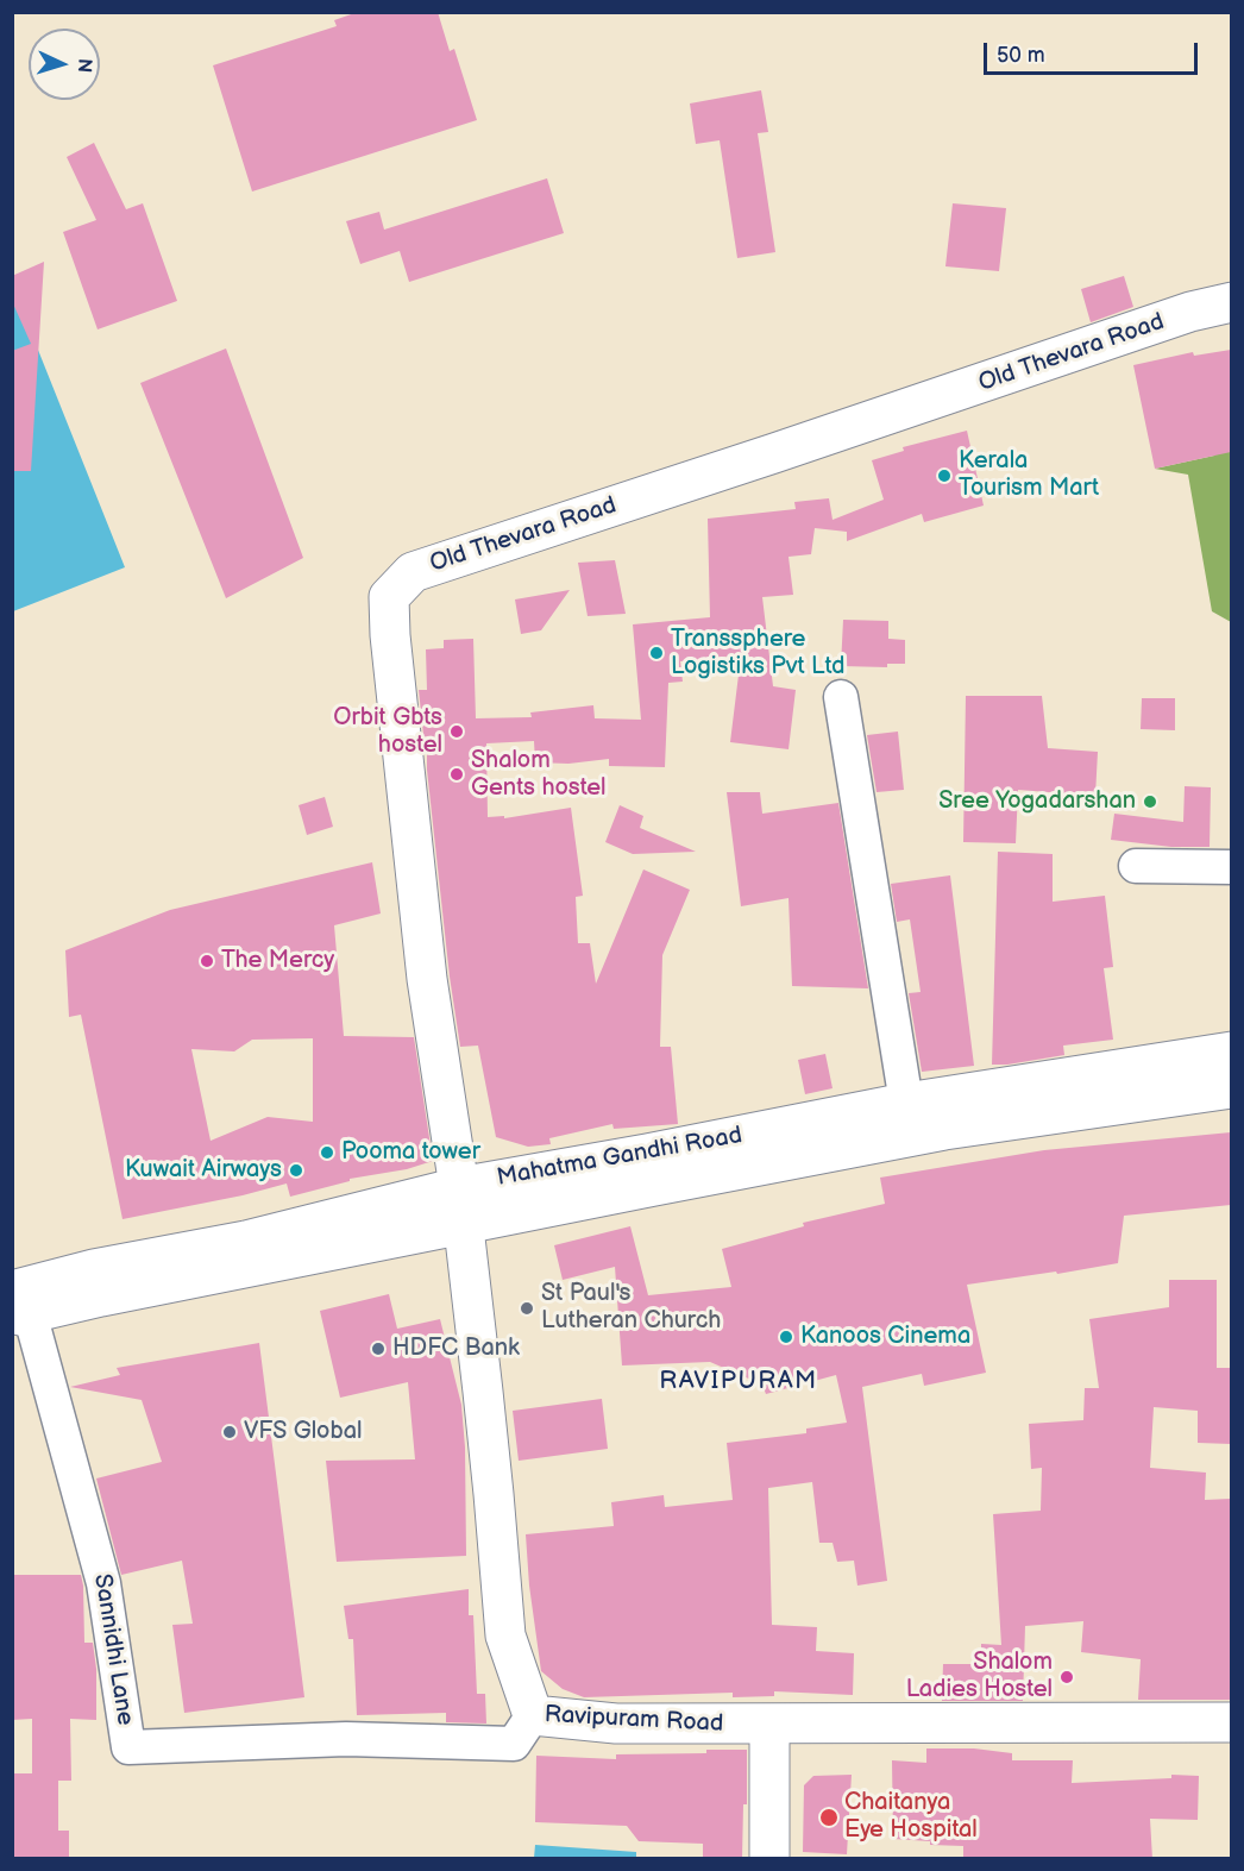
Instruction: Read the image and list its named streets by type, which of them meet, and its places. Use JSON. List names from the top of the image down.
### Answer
{
  "streets": {
    "main road": ["Old Thevara Road", "Mahatma Gandhi Road", "Ravipuram Road"],
    "street": ["Sannidhi Lane"]
  },
  "crossings": [
    ["Old Thevara Road", "Mahatma Gandhi Road"],
    ["Old Thevara Road", "Ravipuram Road"],
    ["Mahatma Gandhi Road", "Sannidhi Lane"],
    ["Mahatma Gandhi Road", "Ravipuram Road"],
    ["Sannidhi Lane", "Ravipuram Road"]
  ],
  "districts": ["RAVIPURAM"],
  "places": [
    "Kerala Tourism Mart",
    "Transsphere Logistiks Pvt Ltd",
    "Orbit Gbts hostel",
    "Shalom Gents hostel",
    "Sree Yogadarshan",
    "The Mercy",
    "Pooma tower",
    "Kuwait Airways",
    "St Paul's Lutheran Church",
    "Kanoos Cinema",
    "HDFC Bank",
    "VFS Global",
    "Shalom Ladies Hostel",
    "Chaitanya Eye Hospital"
  ],
  "scale_bar": "50 m",
  "north": "right"
}
